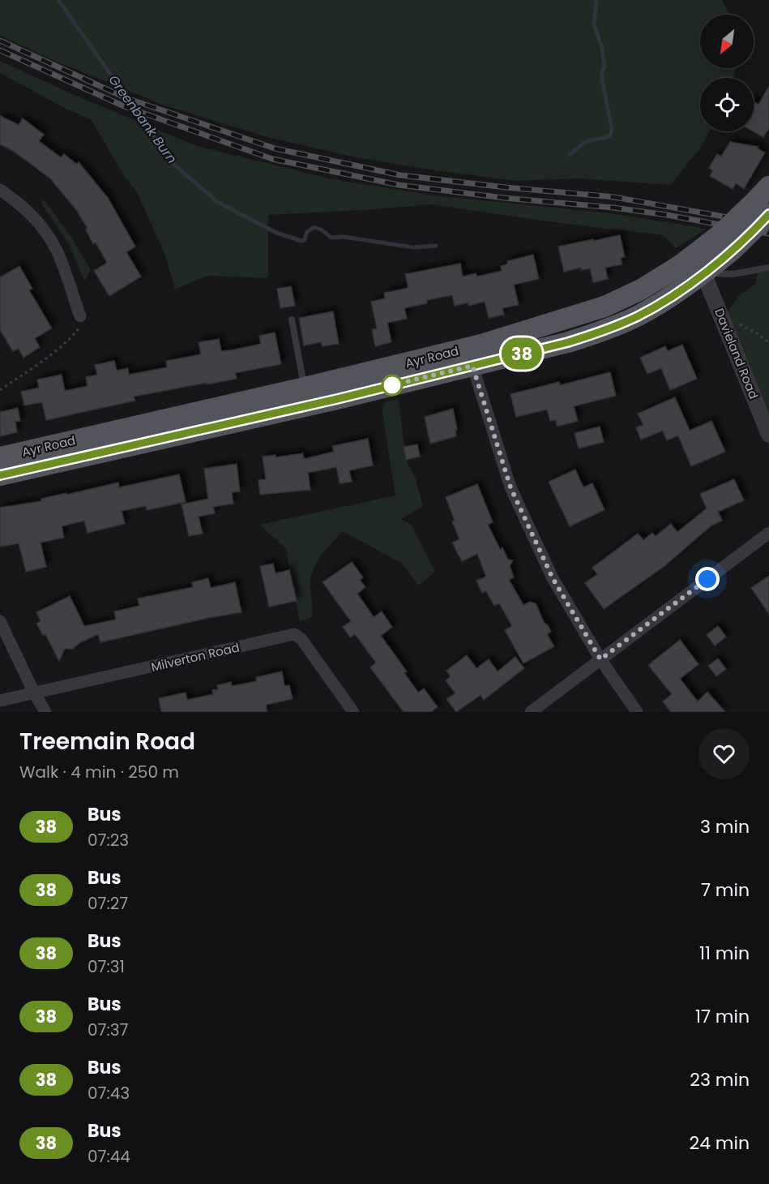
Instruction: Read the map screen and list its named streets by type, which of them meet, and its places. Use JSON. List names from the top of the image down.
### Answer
{
  "streets": {
    "main road": ["Ayr Road"],
    "street": ["Davieland Road", "Milverton Road"]
  },
  "crossings": [
    ["Davieland Road", "Ayr Road"]
  ],
  "water": ["Greenbank Burn"],
  "lines": ["bus line 38"],
  "north": "bottom left",
  "page": {
    "on_map": "38",
    "heading": ["Treemain Road", "Walk · 4 min · 250 m"],
    "list": [
      {
        "mark": "38",
        "name": "Bus",
        "note": "07:23",
        "value": "3 min"
      },
      {
        "mark": "38",
        "name": "Bus",
        "note": "07:27",
        "value": "7 min"
      },
      {
        "mark": "38",
        "name": "Bus",
        "note": "07:31",
        "value": "11 min"
      },
      {
        "mark": "38",
        "name": "Bus",
        "note": "07:37",
        "value": "17 min"
      },
      {
        "mark": "38",
        "name": "Bus",
        "note": "07:43",
        "value": "23 min"
      },
      {
        "mark": "38",
        "name": "Bus",
        "note": "07:44",
        "value": "24 min"
      }
    ]
  }
}
